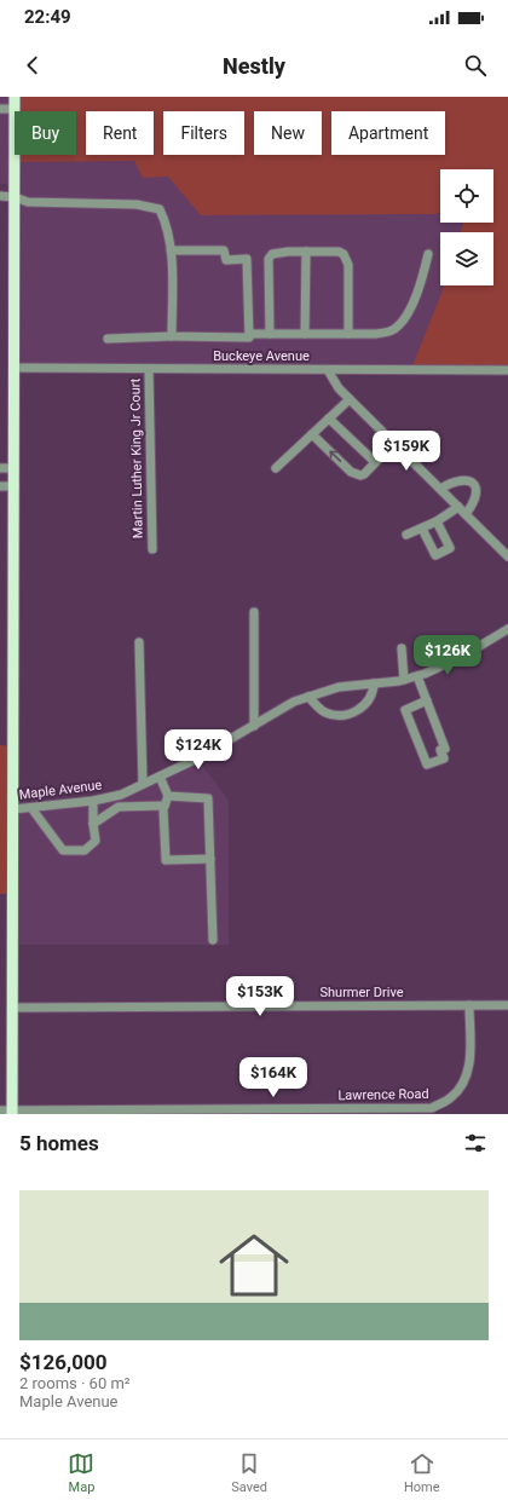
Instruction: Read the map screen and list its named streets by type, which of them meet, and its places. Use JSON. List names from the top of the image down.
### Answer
{
  "streets": {
    "street": [
      "Buckeye Avenue",
      "Martin Luther King Jr Court",
      "Maple Avenue",
      "Shurmer Drive",
      "Lawrence Road"
    ]
  },
  "crossings": [
    ["Buckeye Avenue", "Martin Luther King Jr Court"],
    ["Shurmer Drive", "Lawrence Road"]
  ],
  "page": {
    "status": "22:49",
    "header": "Nestly",
    "chip": [
      "Buy",
      "Rent",
      "Filters",
      "New",
      "Apartment"
    ],
    "price": [
      "$159K",
      "$126K",
      "$124K",
      "$153K",
      "$164K"
    ],
    "heading": "5 homes",
    "list": [
      {
        "name": "$126,000",
        "note": "2 rooms · 60 m² · Maple Avenue"
      }
    ],
    "tabs": ["Map", "Saved", "Home"]
  }
}
